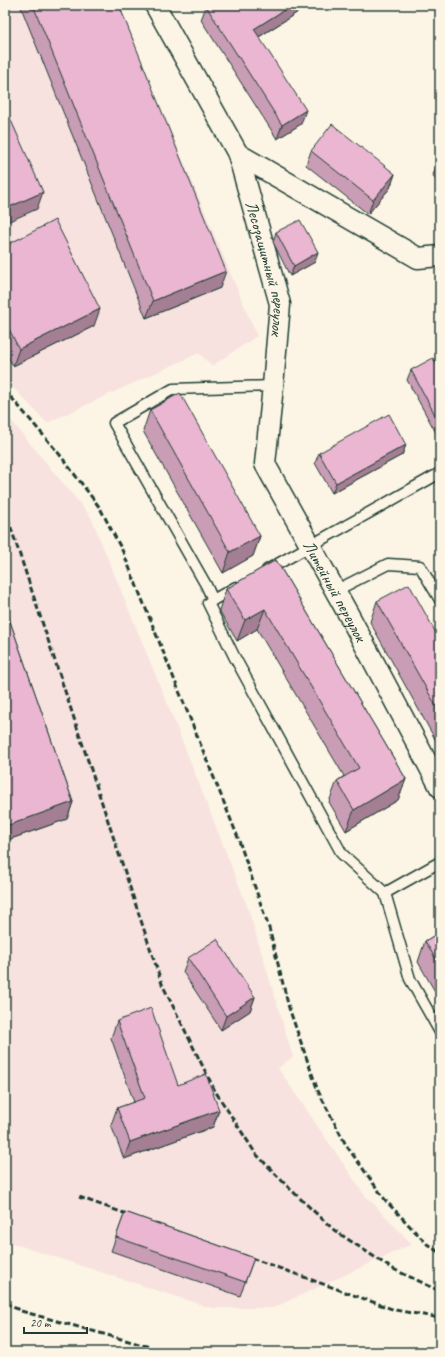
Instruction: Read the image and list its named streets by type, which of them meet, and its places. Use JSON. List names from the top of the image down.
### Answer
{
  "streets": {
    "street": ["Лесозащитный переулок", "Литейный переулок"]
  },
  "crossings": [
    ["Лесозащитный переулок", "Литейный переулок"]
  ],
  "scale_bar": "20 m"
}
